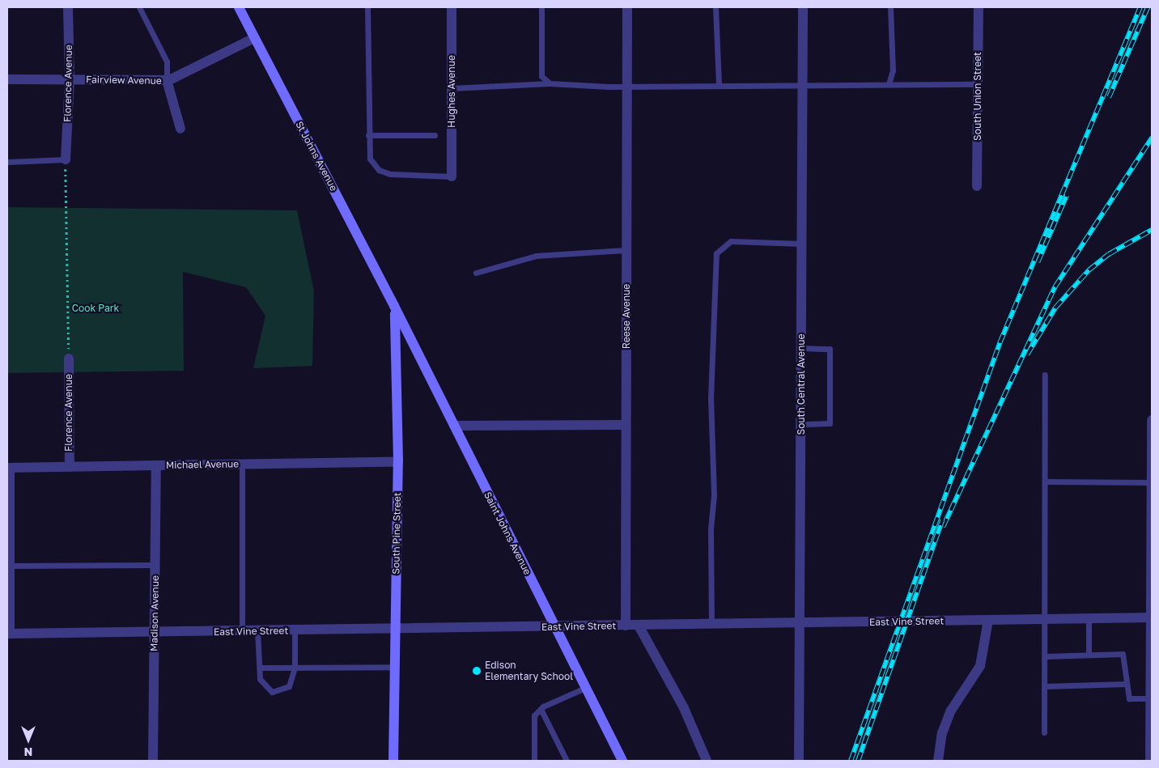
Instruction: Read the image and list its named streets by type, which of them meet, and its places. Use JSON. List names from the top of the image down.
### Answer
{
  "streets": {
    "main road": ["St Johns Avenue", "South Pine Street", "Saint Johns Avenue"],
    "street": [
      "Fairview Avenue",
      "Florence Avenue",
      "Hughes Avenue",
      "South Union Street",
      "Reese Avenue",
      "South Central Avenue",
      "Michael Avenue",
      "Madison Avenue",
      "East Vine Street"
    ]
  },
  "crossings": [
    ["Fairview Avenue", "Florence Avenue"],
    ["Fairview Avenue", "St Johns Avenue"],
    ["Florence Avenue", "Michael Avenue"],
    ["St Johns Avenue", "South Pine Street"],
    ["St Johns Avenue", "Saint Johns Avenue"],
    ["Reese Avenue", "East Vine Street"],
    ["South Central Avenue", "East Vine Street"],
    ["Michael Avenue", "South Pine Street"],
    ["Michael Avenue", "Madison Avenue"],
    ["South Pine Street", "Saint Johns Avenue"],
    ["South Pine Street", "East Vine Street"],
    ["Saint Johns Avenue", "East Vine Street"],
    ["Madison Avenue", "East Vine Street"]
  ],
  "parks": ["Cook Park"],
  "places": ["Edison Elementary School"],
  "north": "bottom"
}
